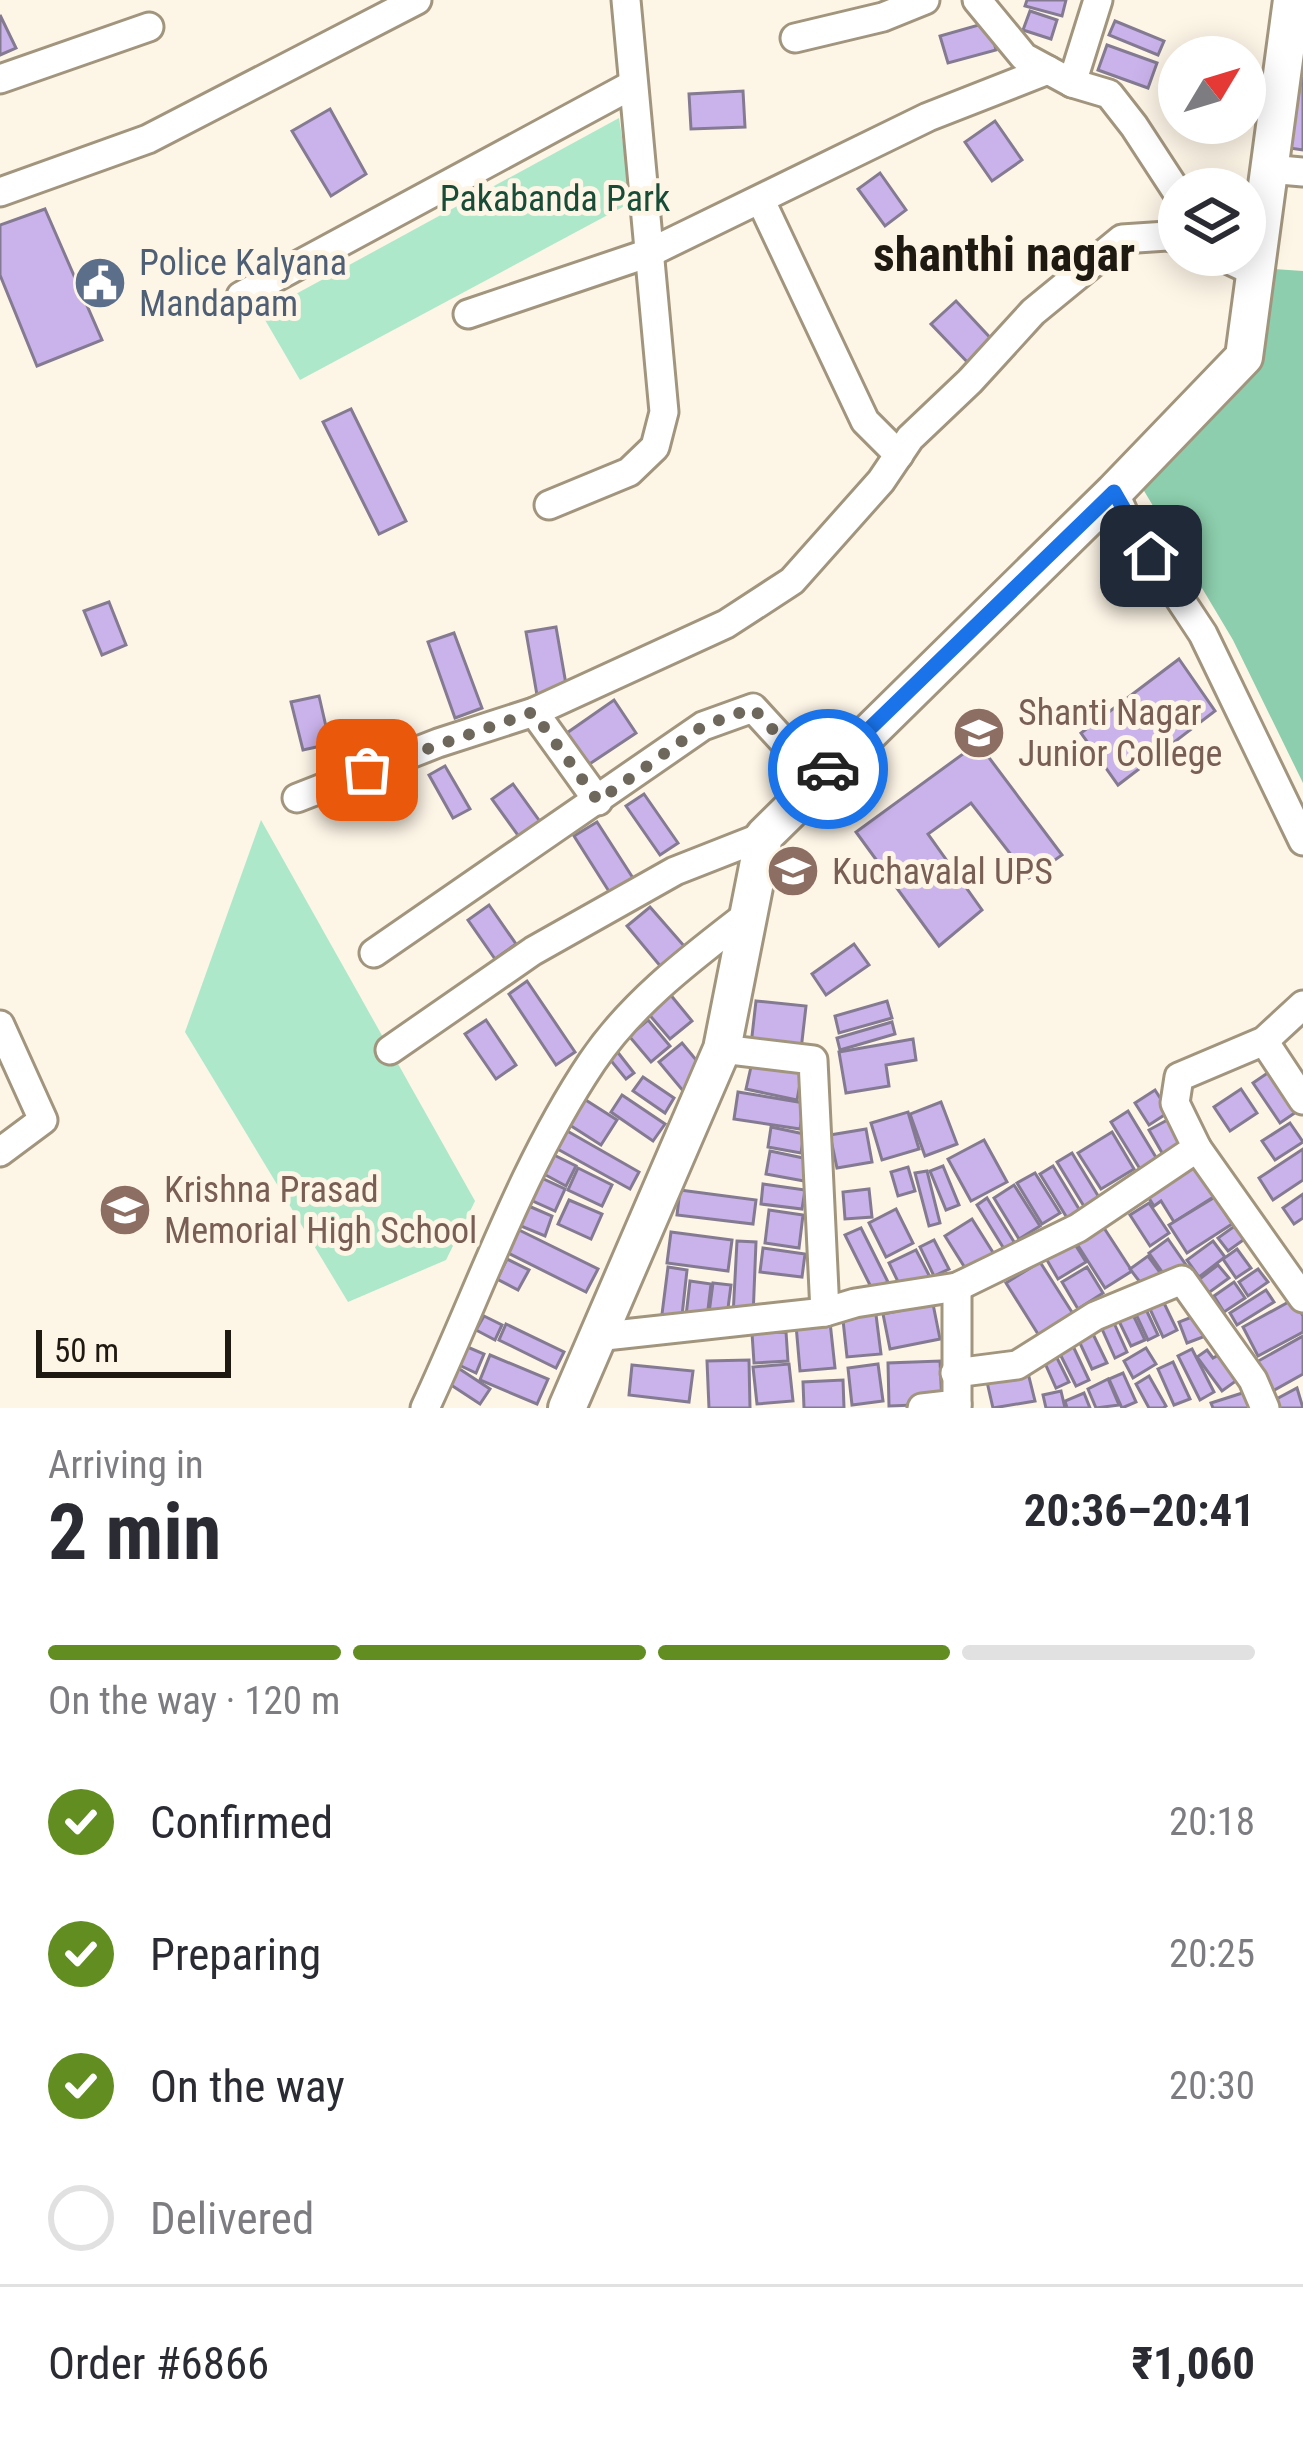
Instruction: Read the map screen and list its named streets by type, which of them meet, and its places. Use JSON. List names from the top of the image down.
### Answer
{
  "districts": ["shanthi nagar"],
  "parks": ["Pakabanda Park"],
  "places": {
    "public building": ["Police Kalyana Mandapam"],
    "school or university": ["Shanti Nagar Junior College", "Kuchavalal UPS", "Krishna Prasad Memorial High School"]
  },
  "scale_bar": "50 m",
  "north": "top right",
  "page": {
    "scale": "50 m",
    "heading": ["2 min", "Arriving in", "20:36–20:41"],
    "panel": ["Order #6866", "₹1,060"],
    "bar": "On the way · 120 m",
    "list": [
      ["Confirmed", "20:18"],
      ["Preparing", "20:25"],
      ["On the way", "20:30"],
      "Delivered"
    ]
  }
}
